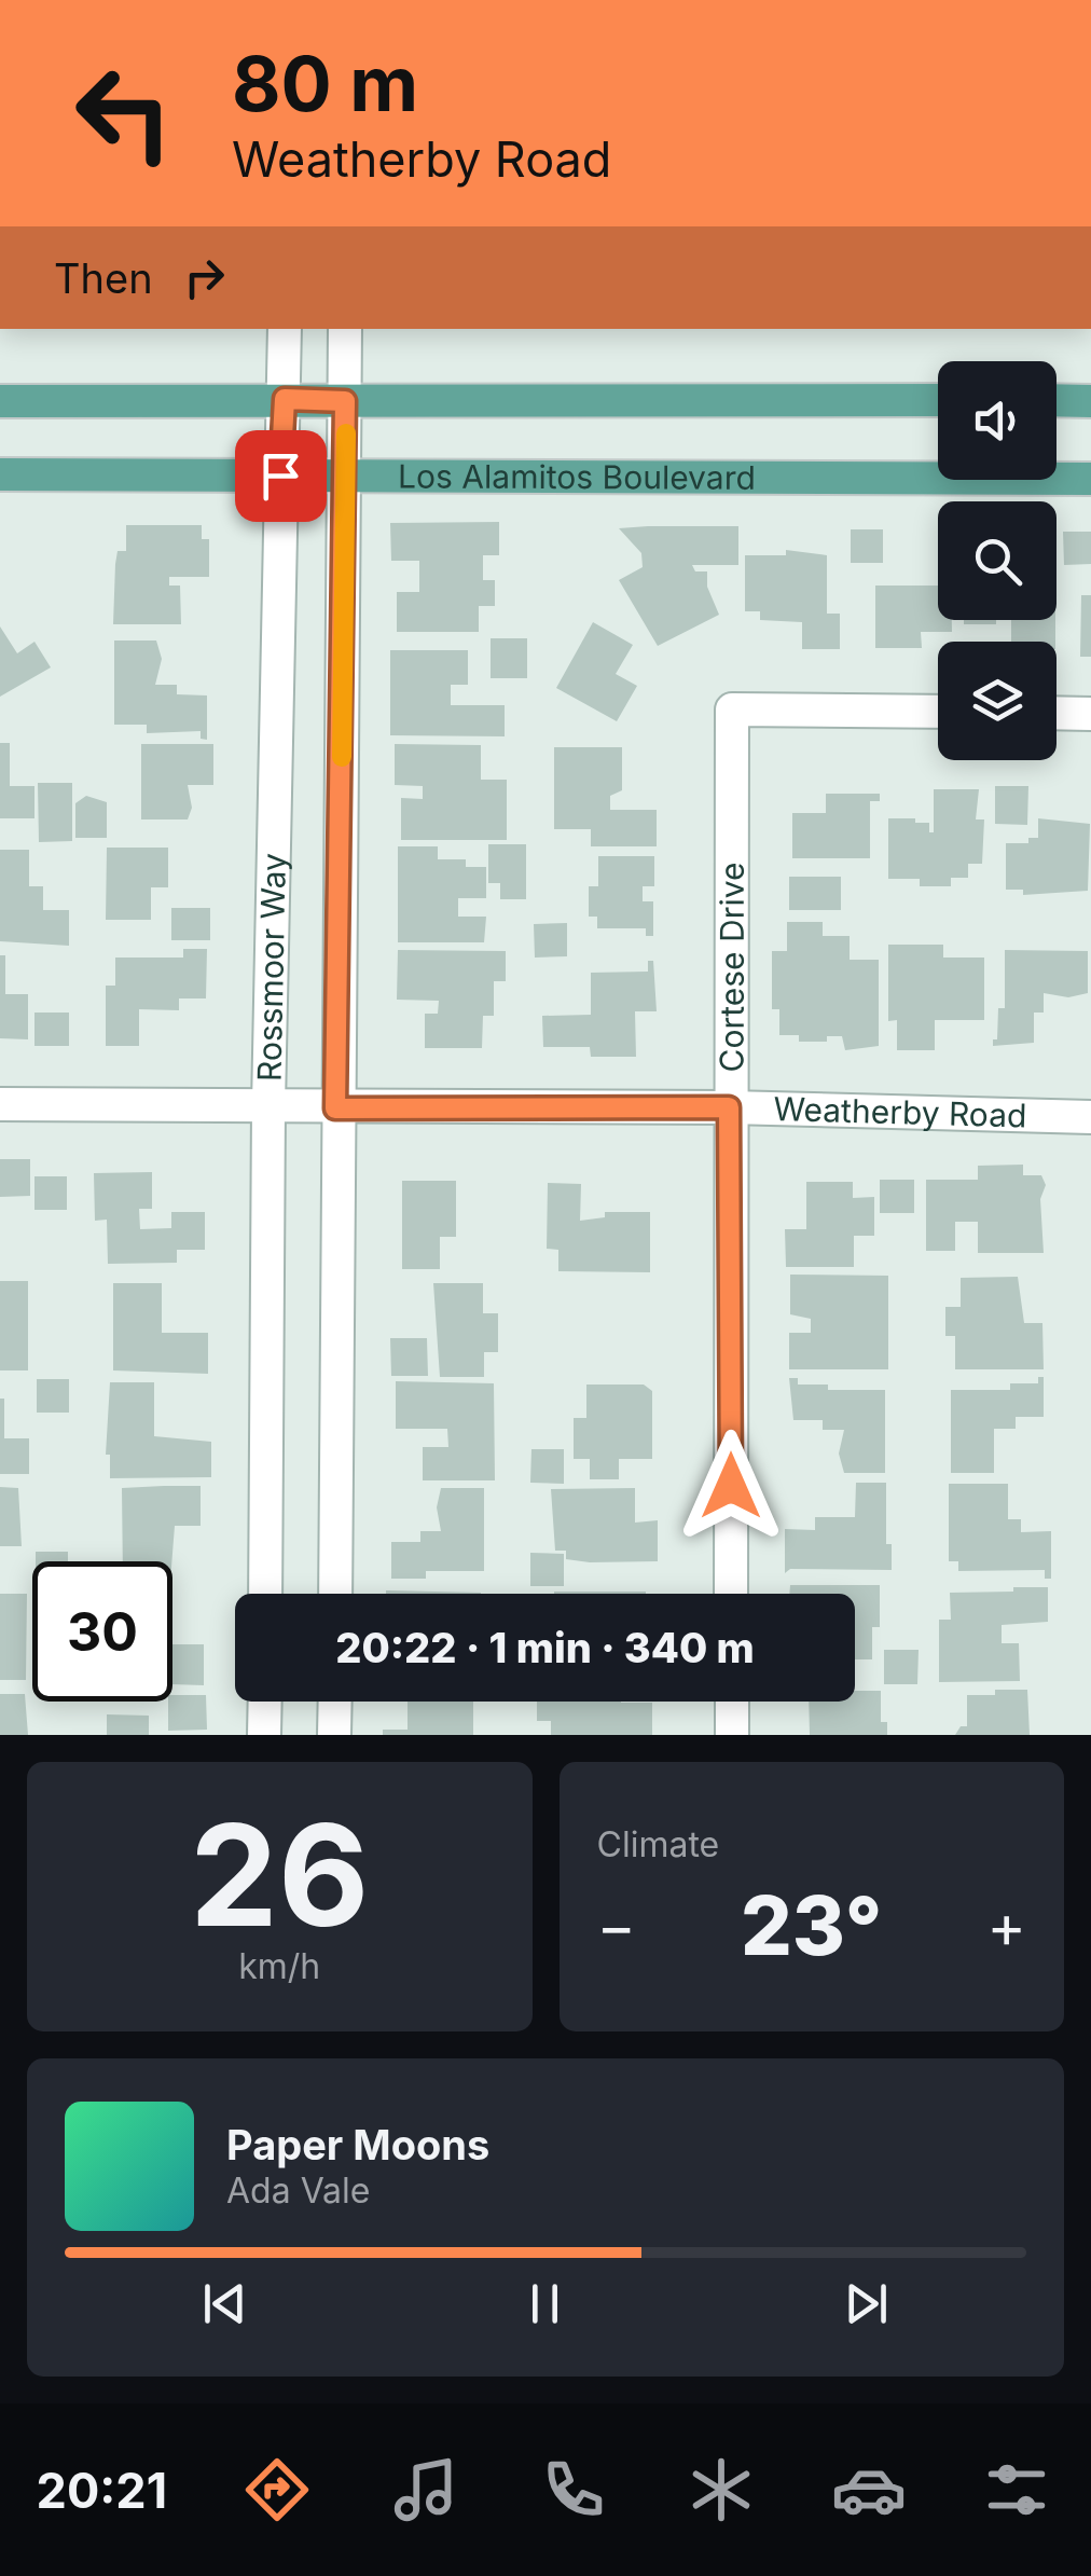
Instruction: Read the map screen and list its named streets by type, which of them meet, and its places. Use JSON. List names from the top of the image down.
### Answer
{
  "streets": {
    "main road": ["Los Alamitos Boulevard"],
    "street": ["Cortese Drive", "Rossmoor Way", "Weatherby Road"]
  },
  "crossings": [
    ["Los Alamitos Boulevard", "Rossmoor Way"],
    ["Cortese Drive", "Weatherby Road"],
    ["Rossmoor Way", "Weatherby Road"]
  ],
  "page": {
    "turn": ["80 m", "Weatherby Road"],
    "then": "Then",
    "limit": "30",
    "trip": "20:22 · 1 min · 340 m",
    "tile": [
      ["26", "km/h"],
      "Climate"
    ],
    "heat": ["−", "23°", "+"],
    "song": ["Paper Moons", "Ada Vale"],
    "tabs": "20:21"
  }
}
